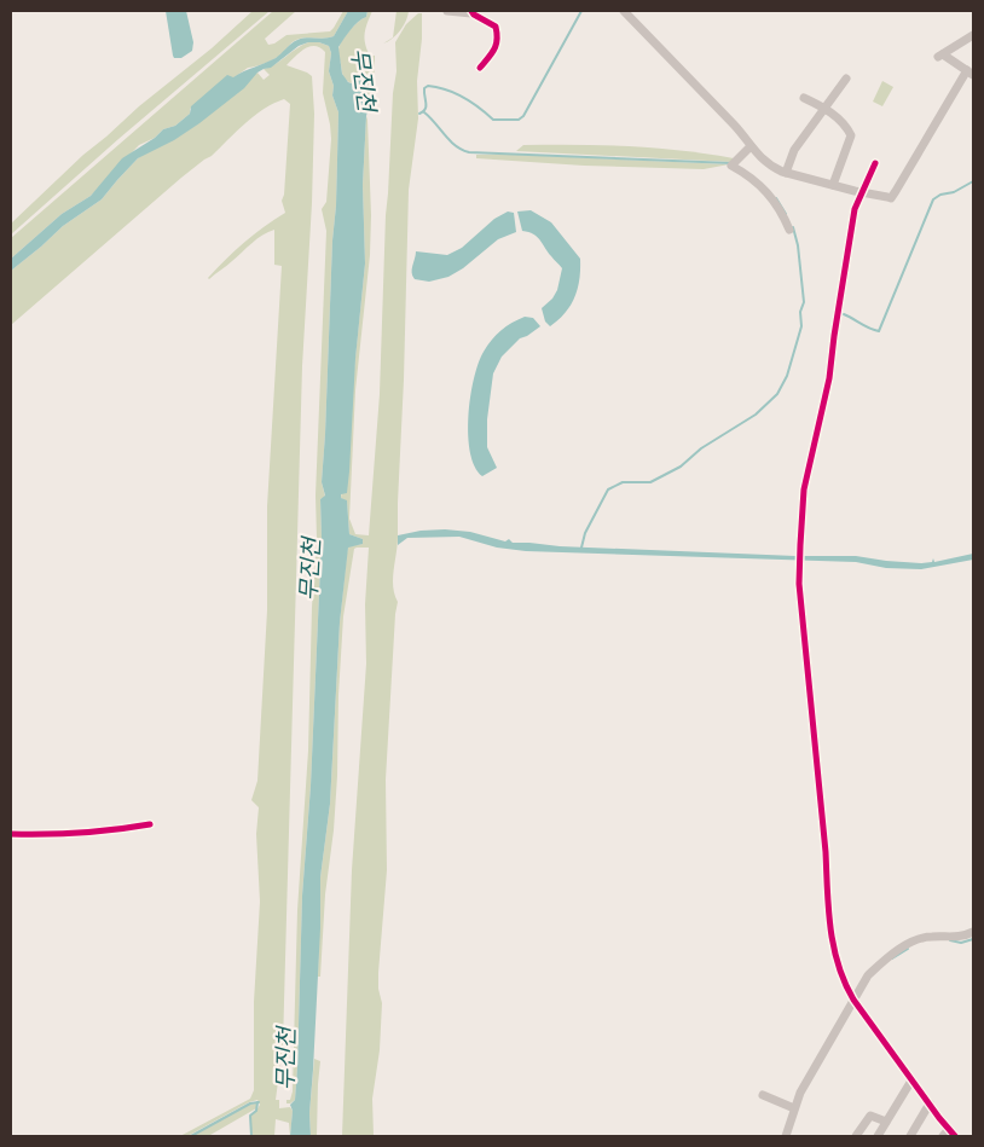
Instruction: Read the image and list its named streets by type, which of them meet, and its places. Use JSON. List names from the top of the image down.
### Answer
{
  "water": ["무진천"]
}
